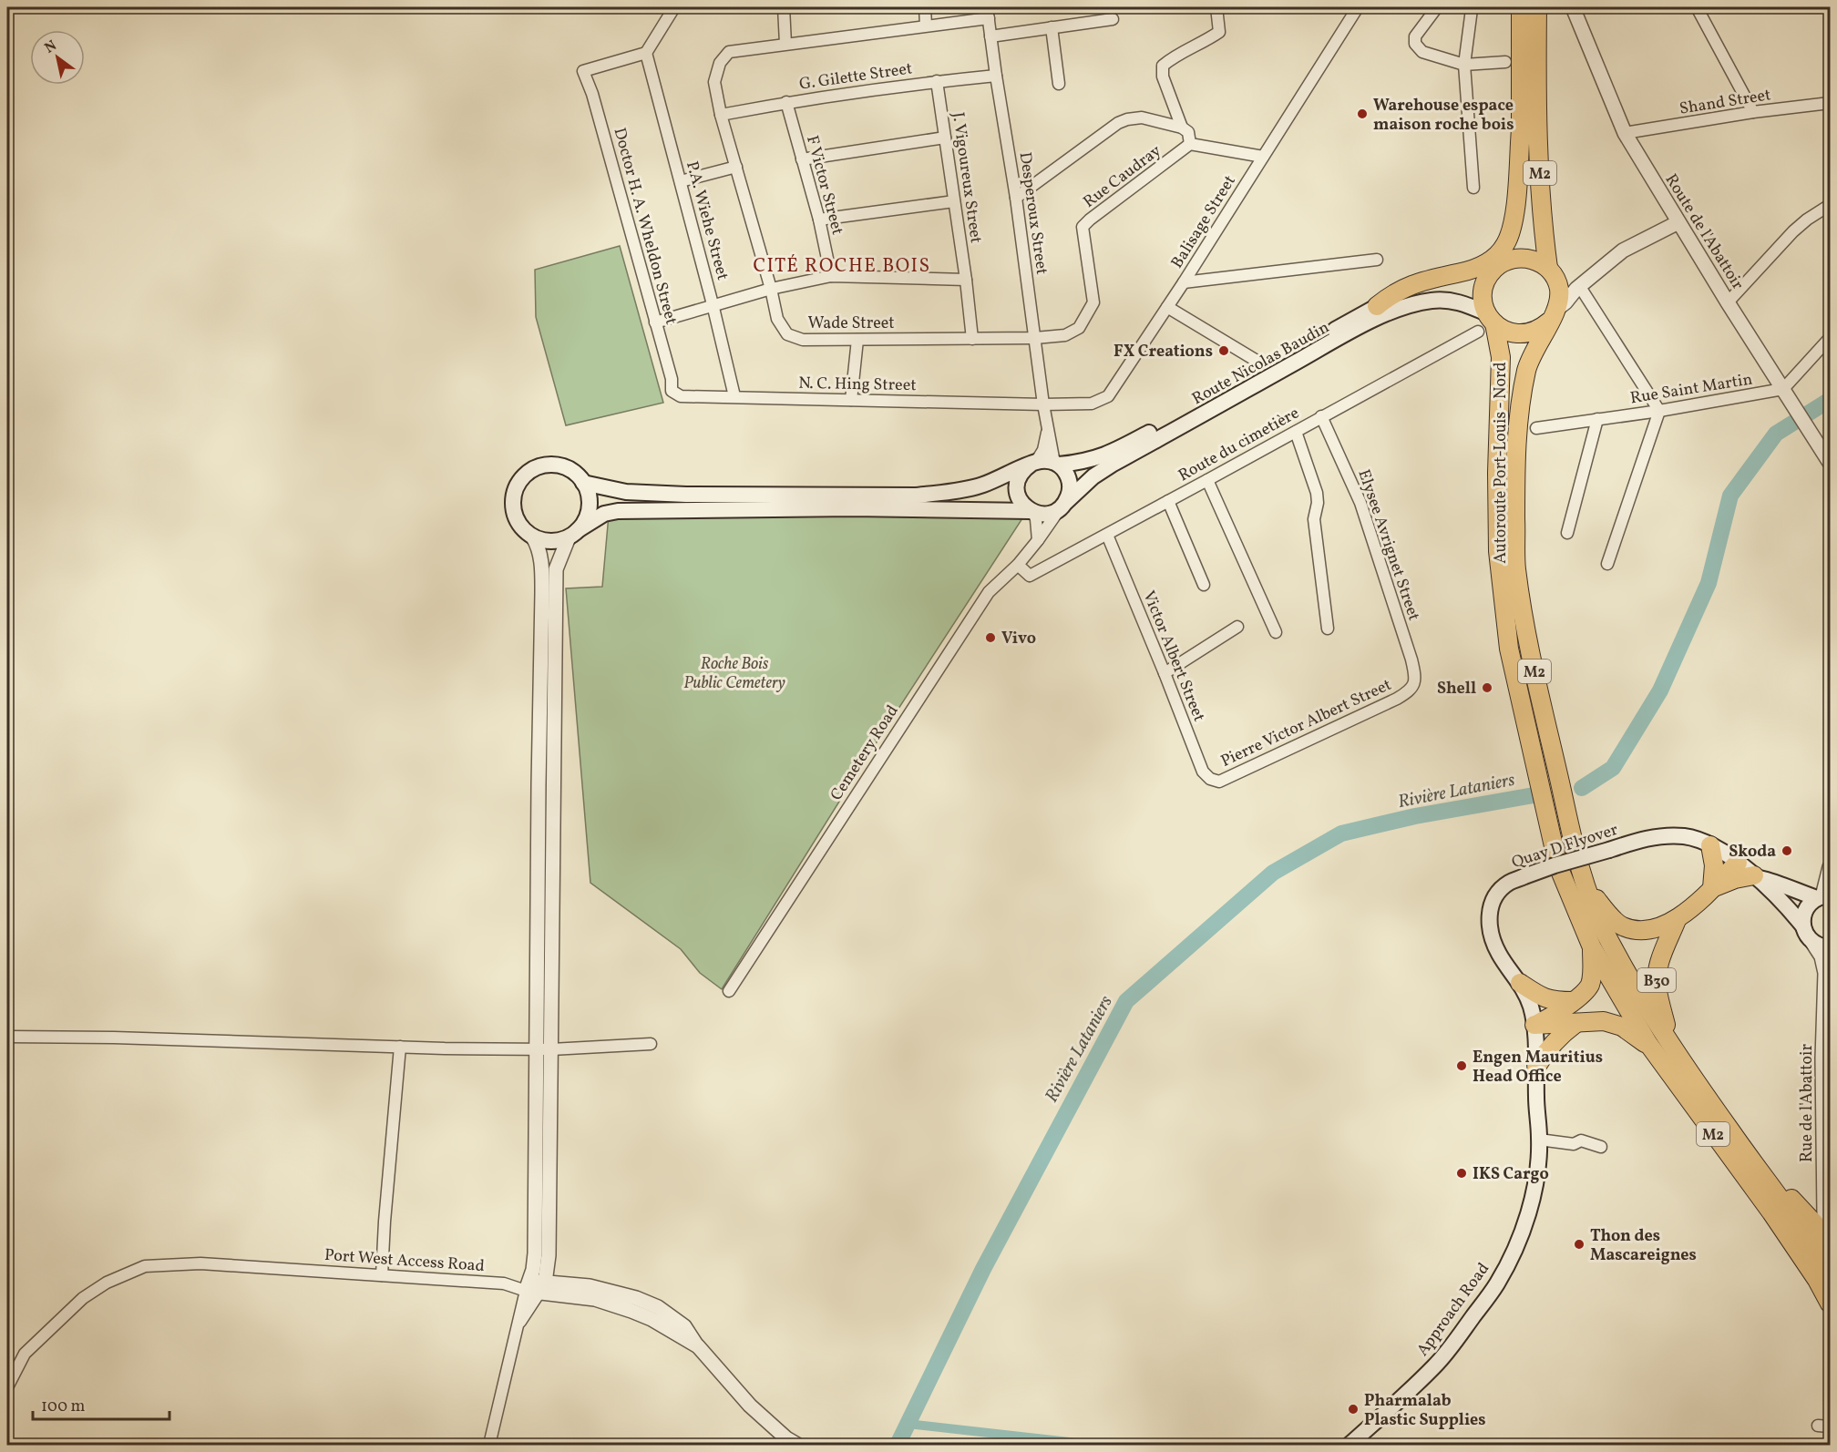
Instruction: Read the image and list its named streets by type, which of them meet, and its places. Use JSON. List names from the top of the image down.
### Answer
{
  "streets": {
    "highway": ["M2", "Autoroute Port-Louis - Nord", "B30"],
    "main road": ["Route Nicolas Baudin", "Quay D Flyover", "Approach Road"],
    "street": [
      "G. Gilette Street",
      "Shand Street",
      "Rue Caudray",
      "J. Vigoureux Street",
      "F Victor Street",
      "Desperoux Street",
      "P.A. Wiehe Street",
      "Balisage Street",
      "Doctor H. A. Wheldon Street",
      "Route de l'Abattoir",
      "Wade Street",
      "N. C. Hing Street",
      "Rue Saint Martin",
      "Route du cimetière",
      "Elysee Avrignet Street",
      "Victor Albert Street",
      "Pierre Victor Albert Street",
      "Cemetery Road",
      "Rue de l'Abattoir",
      "Port West Access Road"
    ]
  },
  "crossings": [
    ["G. Gilette Street", "J. Vigoureux Street"],
    ["G. Gilette Street", "F Victor Street"],
    ["G. Gilette Street", "Desperoux Street"],
    ["G. Gilette Street", "Wade Street"],
    ["Shand Street", "Route de l'Abattoir"],
    ["M2", "Route Nicolas Baudin"],
    ["M2", "Autoroute Port-Louis - Nord"],
    ["Rue Caudray", "Desperoux Street"],
    ["Rue Caudray", "Wade Street"],
    ["J. Vigoureux Street", "Wade Street"],
    ["Desperoux Street", "Balisage Street"],
    ["Desperoux Street", "Wade Street"],
    ["Desperoux Street", "Route Nicolas Baudin"],
    ["Desperoux Street", "N. C. Hing Street"],
    ["Desperoux Street", "Cemetery Road"],
    ["P.A. Wiehe Street", "Doctor H. A. Wheldon Street"],
    ["P.A. Wiehe Street", "N. C. Hing Street"],
    ["Balisage Street", "N. C. Hing Street"],
    ["Doctor H. A. Wheldon Street", "N. C. Hing Street"],
    ["Route de l'Abattoir", "Rue Saint Martin"],
    ["Route Nicolas Baudin", "Autoroute Port-Louis - Nord"],
    ["Route Nicolas Baudin", "Cemetery Road"],
    ["Route du cimetière", "Elysee Avrignet Street"],
    ["Route du cimetière", "Victor Albert Street"],
    ["Route du cimetière", "Cemetery Road"],
    ["Autoroute Port-Louis - Nord", "B30"],
    ["Elysee Avrignet Street", "Pierre Victor Albert Street"],
    ["Victor Albert Street", "Pierre Victor Albert Street"],
    ["Quay D Flyover", "Rue de l'Abattoir"],
    ["Quay D Flyover", "Approach Road"]
  ],
  "districts": ["CITÉ ROCHE BOIS"],
  "water": ["Rivière Lataniers"],
  "parks": ["Roche Bois Public Cemetery"],
  "places": [
    "Warehouse espace maison roche bois",
    "FX Creations",
    "Vivo",
    "Shell",
    "Skoda",
    "Engen Mauritius Head Office",
    "IKS Cargo",
    "Thon des Mascareignes",
    "Pharmalab Plastic Supplies"
  ],
  "scale_bar": "100 m",
  "north": "top left"
}
